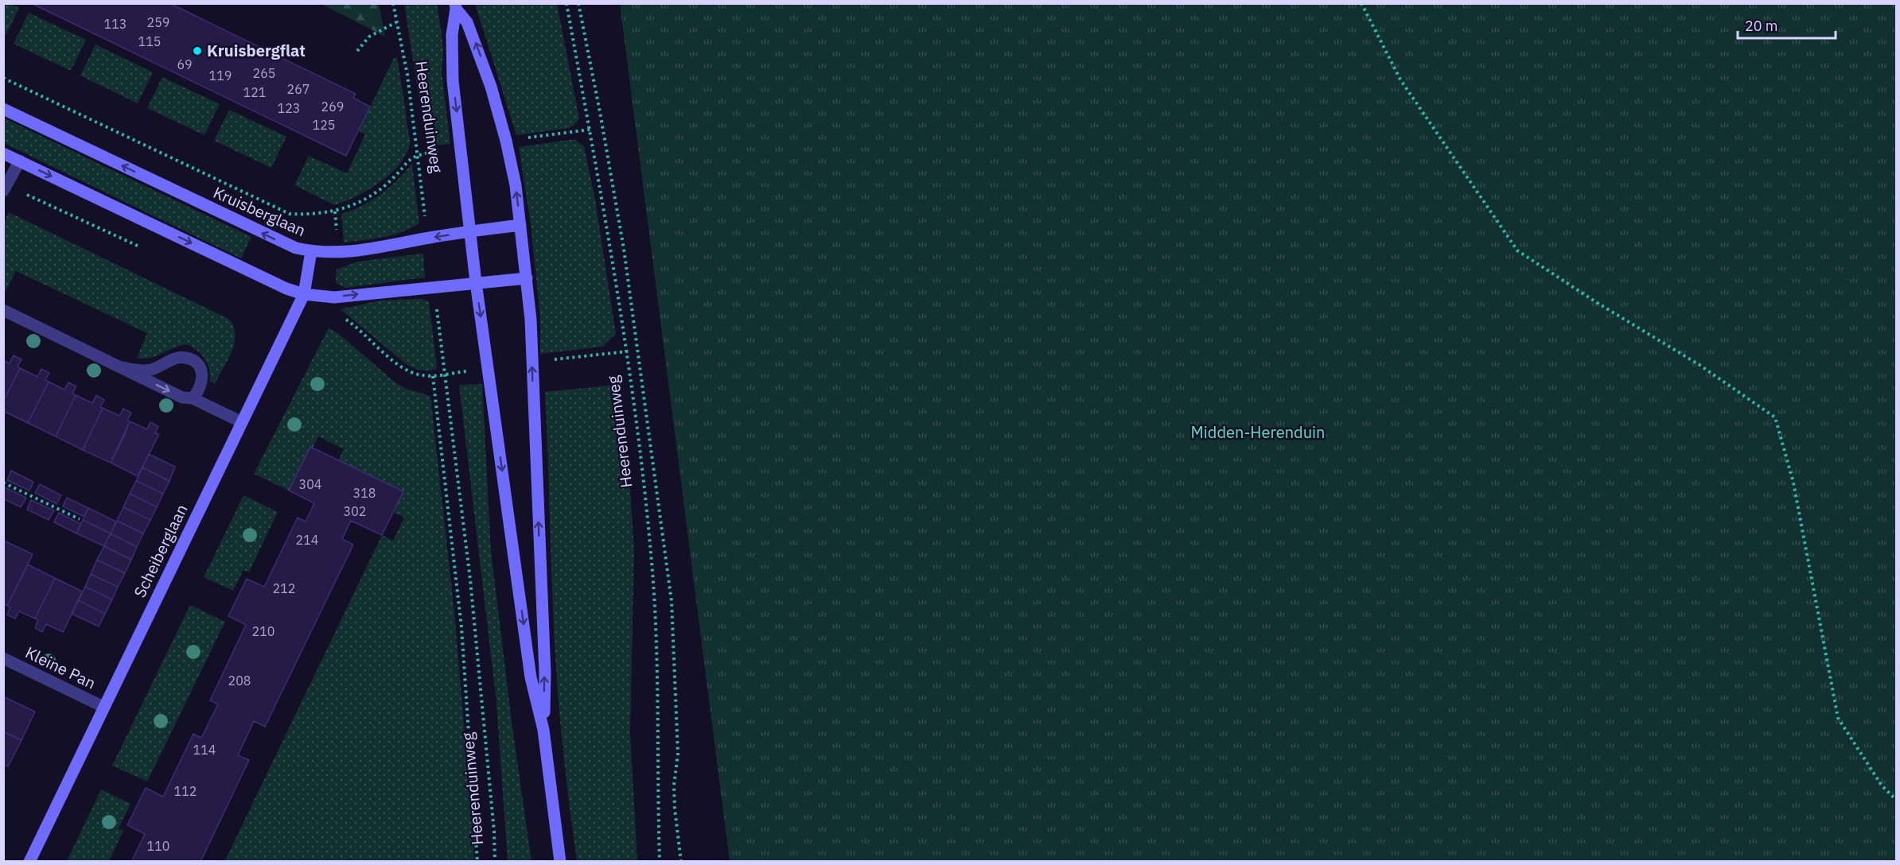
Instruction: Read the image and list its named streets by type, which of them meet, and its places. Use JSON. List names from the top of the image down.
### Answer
{
  "streets": {
    "street": [
      "Heerenduinweg",
      "Kruisberglaan",
      "Scheiberglaan",
      "Kleine Pan"
    ]
  },
  "crossings": [
    ["Heerenduinweg", "Kruisberglaan"],
    ["Kruisberglaan", "Scheiberglaan"],
    ["Scheiberglaan", "Kleine Pan"]
  ],
  "parks": ["Midden-Herenduin"],
  "places": ["Kruisbergflat"],
  "house_numbers": [
    "259",
    "113",
    "115",
    "69",
    "265",
    "119",
    "267",
    "121",
    "269",
    "123",
    "125",
    "304",
    "318",
    "302",
    "214",
    "212",
    "210",
    "208",
    "114",
    "112",
    "110"
  ],
  "scale_bar": "20 m"
}
